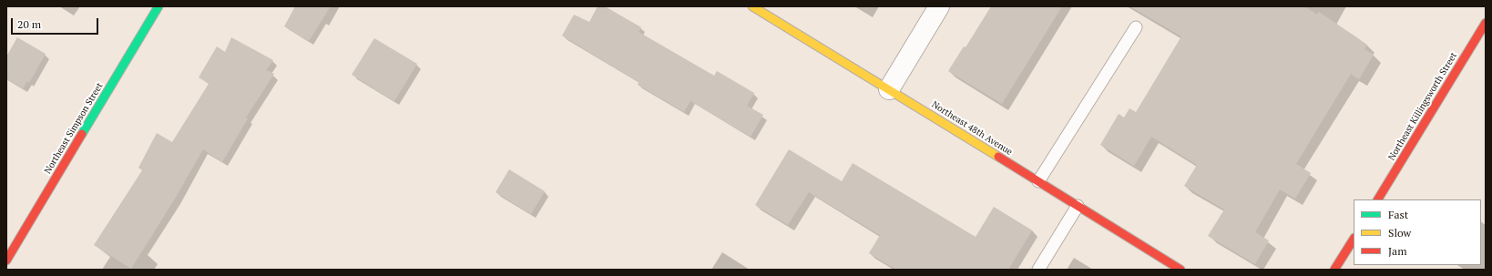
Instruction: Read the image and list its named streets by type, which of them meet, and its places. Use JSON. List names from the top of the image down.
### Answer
{
  "streets": {
    "street": ["Northeast Killingsworth Street", "Northeast Simpson Street", "Northeast 48th Avenue"]
  },
  "legend": ["Fast", "Slow", "Jam"],
  "scale_bar": "20 m"
}
